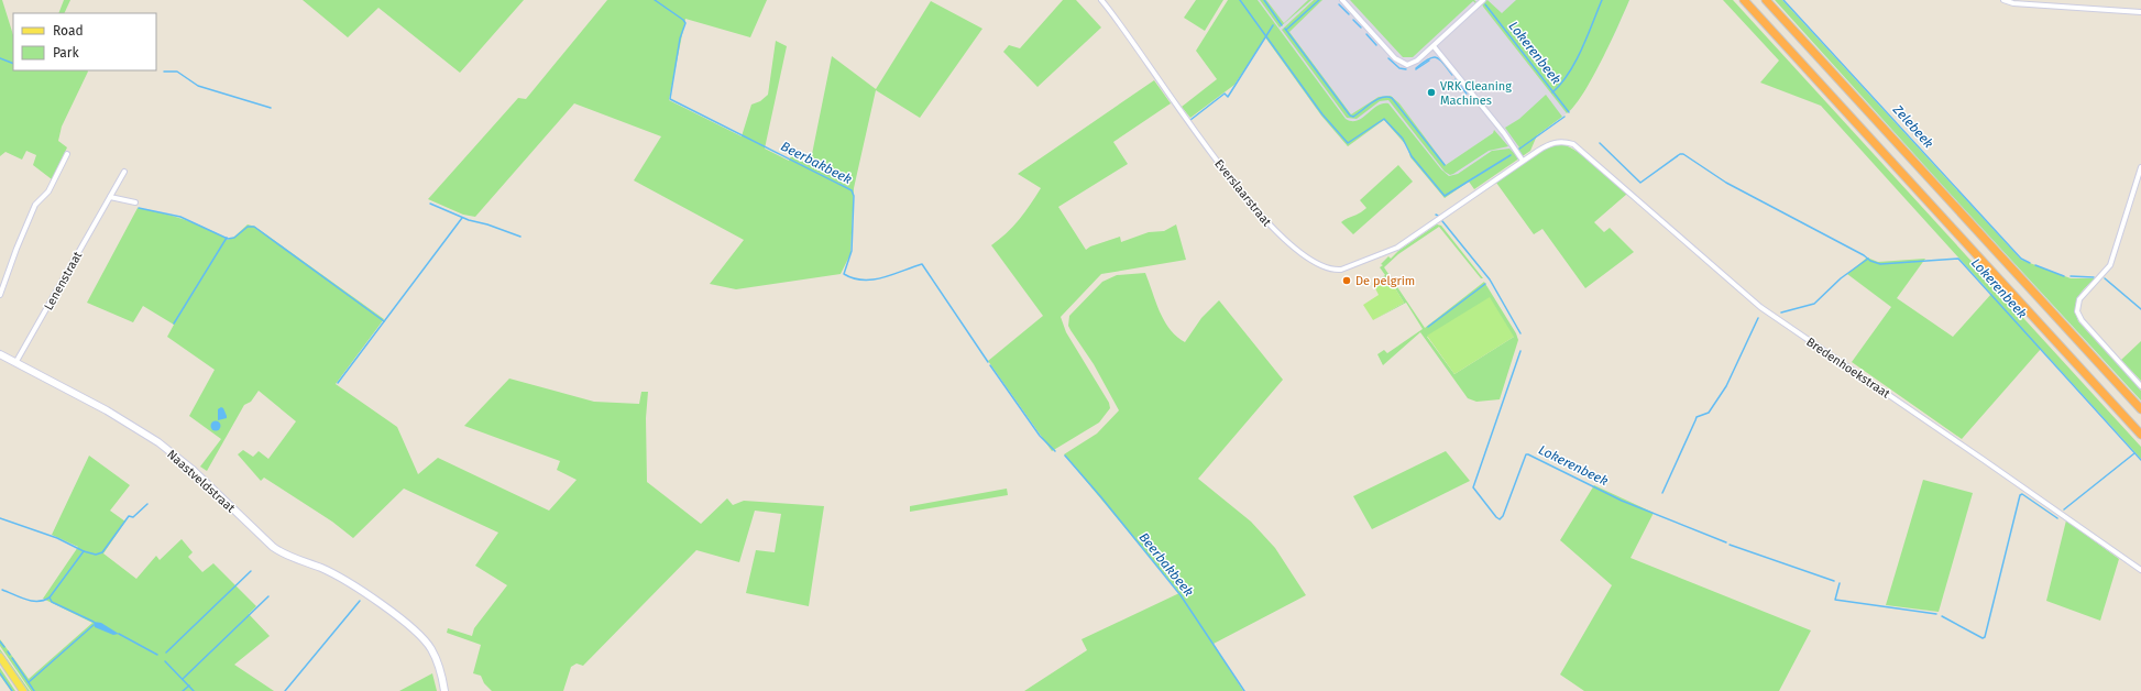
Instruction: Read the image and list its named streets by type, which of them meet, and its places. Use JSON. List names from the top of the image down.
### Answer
{
  "streets": {
    "street": [
      "Everslaarstraat",
      "Lenenstraat",
      "Bredenhoekstraat",
      "Naastveldstraat"
    ]
  },
  "crossings": [
    ["Everslaarstraat", "Bredenhoekstraat"],
    ["Lenenstraat", "Naastveldstraat"]
  ],
  "water": ["Lokerenbeek", "Zelebeek", "Beerbakbeek"],
  "places": ["VRK Cleaning Machines", "De pelgrim"],
  "legend": ["Road", "Park"]
}
